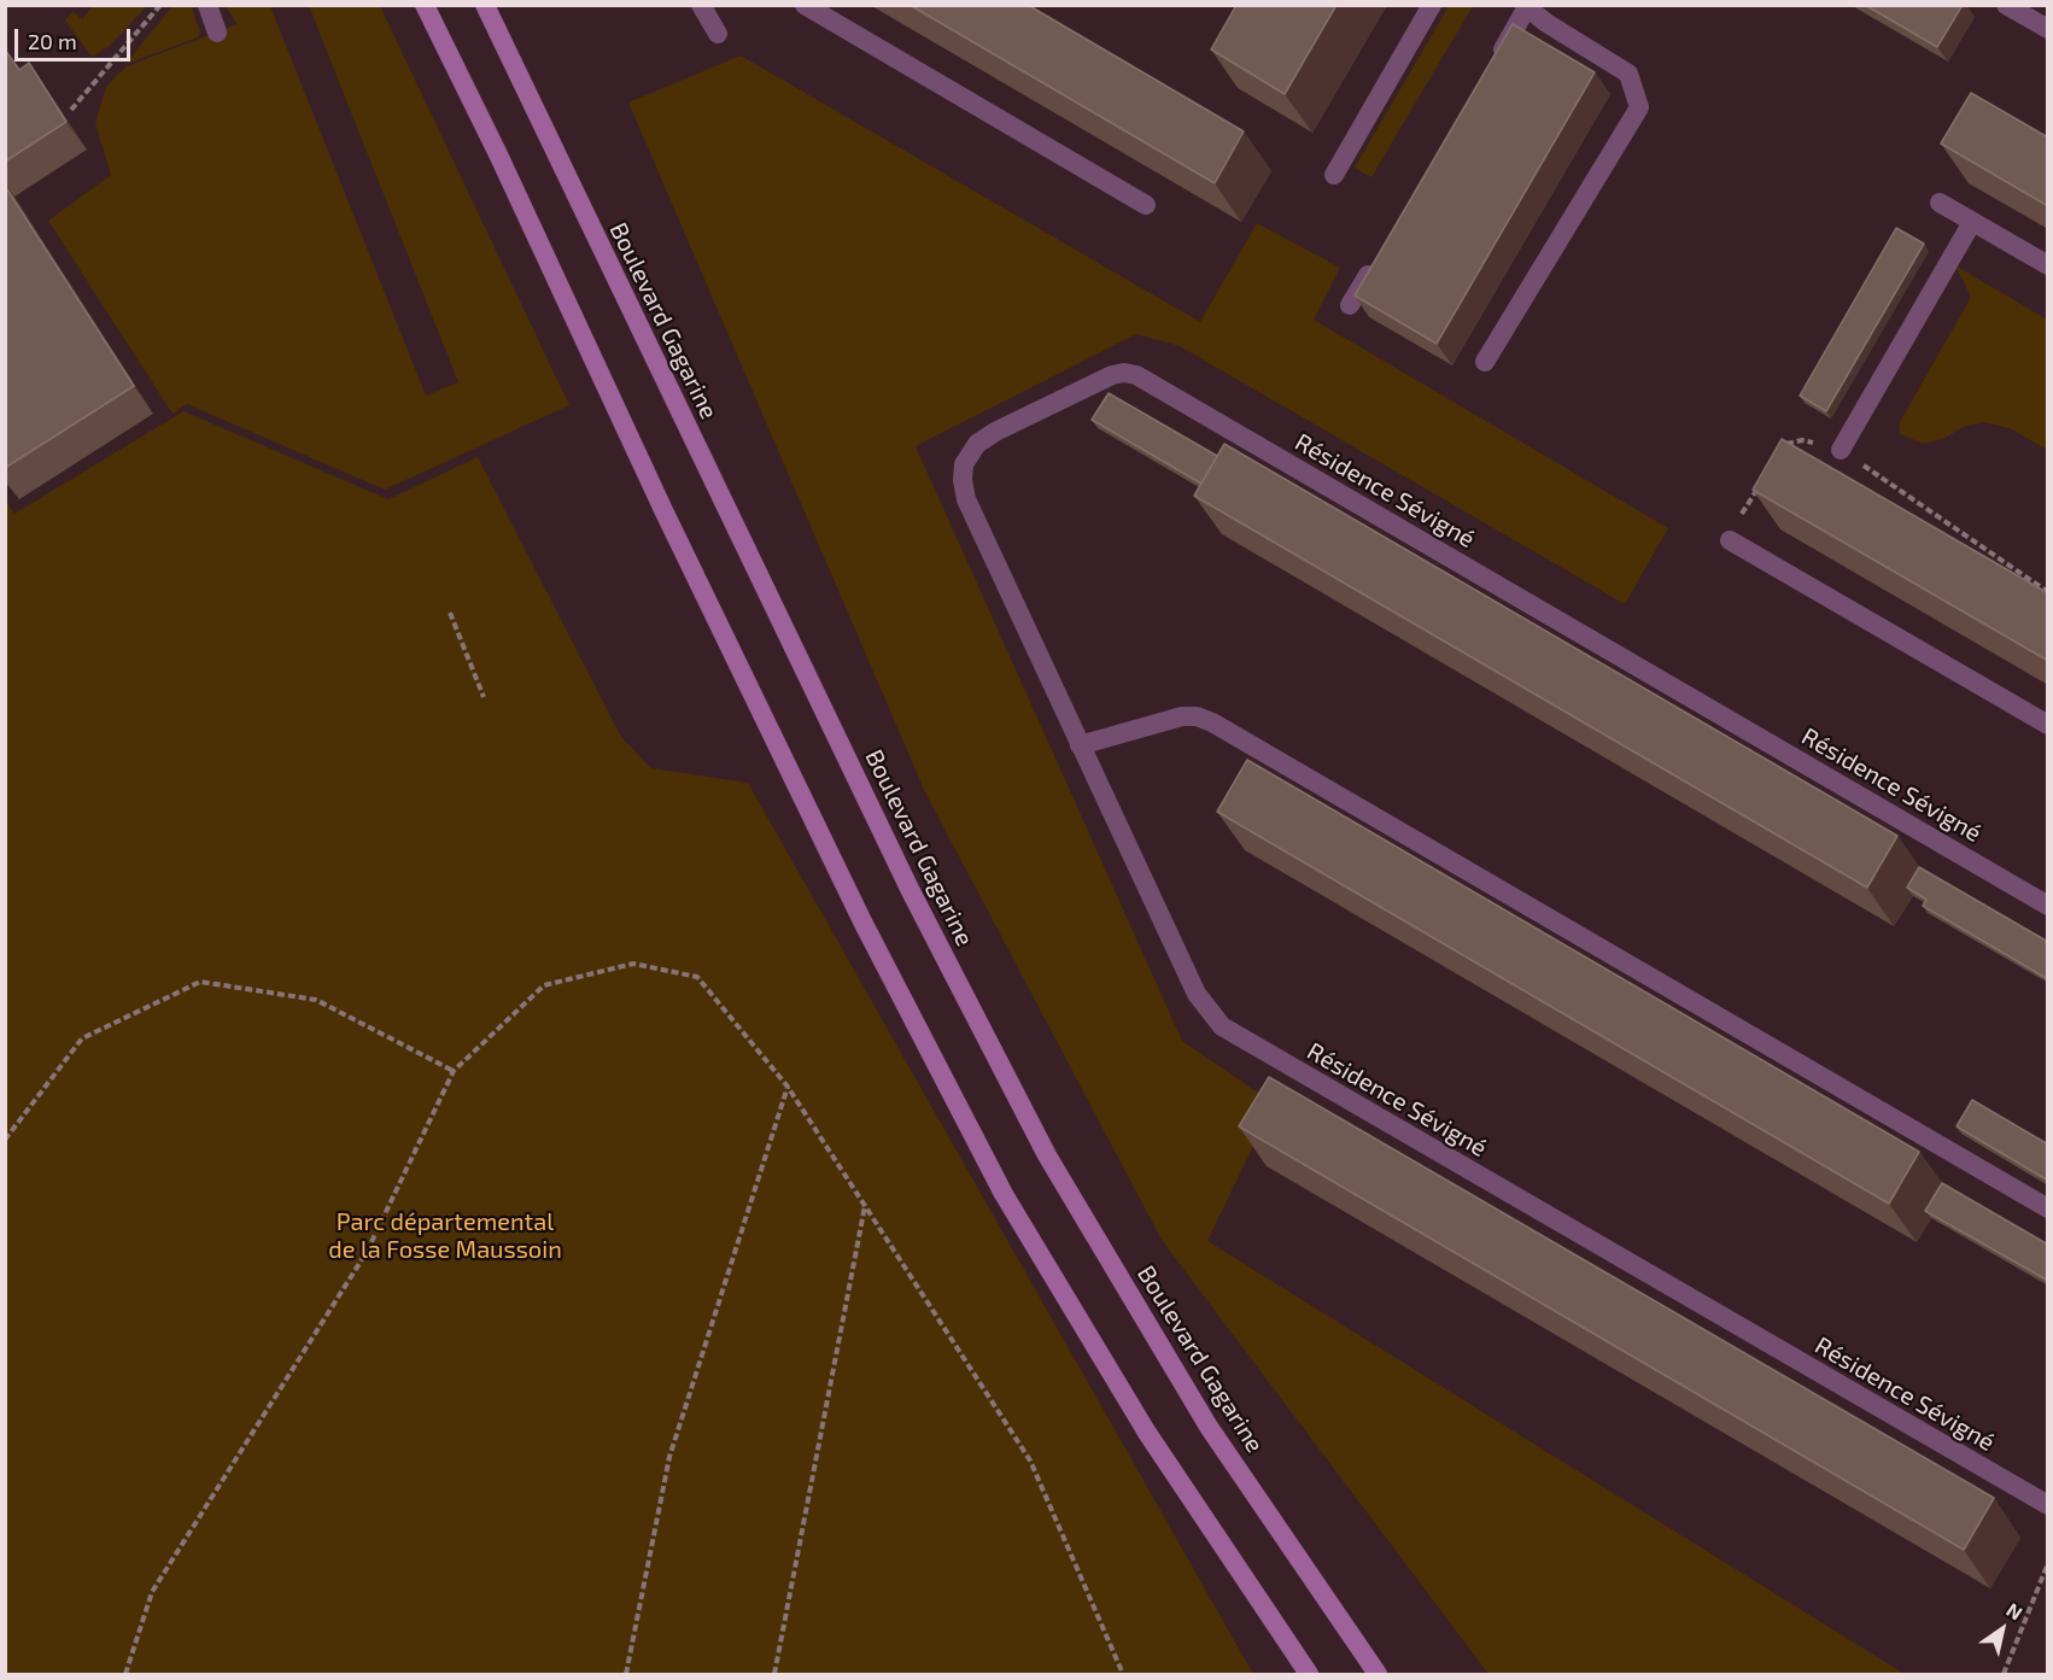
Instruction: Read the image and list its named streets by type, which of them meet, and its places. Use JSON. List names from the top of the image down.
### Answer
{
  "streets": {
    "main road": ["Boulevard Gagarine"],
    "street": ["Résidence Sévigné"]
  },
  "parks": ["Parc départemental de la Fosse Maussoin"],
  "scale_bar": "20 m",
  "north": "top right"
}
